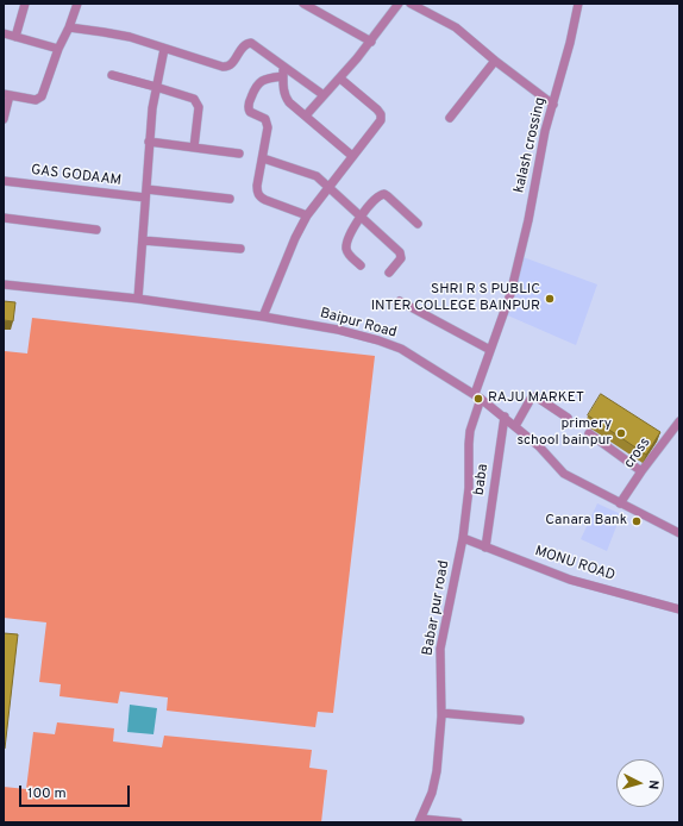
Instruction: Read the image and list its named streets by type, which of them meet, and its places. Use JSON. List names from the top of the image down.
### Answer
{
  "streets": {
    "street": [
      "kalash crossing",
      "GAS GODAAM",
      "Baipur Road",
      "cross",
      "baba",
      "MONU ROAD",
      "Babar pur road"
    ]
  },
  "crossings": [
    ["kalash crossing", "Babar pur road"],
    ["Baipur Road", "cross"],
    ["Baipur Road", "baba"],
    ["Baipur Road", "Babar pur road"],
    ["baba", "MONU ROAD"],
    ["MONU ROAD", "Babar pur road"]
  ],
  "places": [
    "SHRI R S PUBLIC INTER COLLEGE BAINPUR",
    "RAJU MARKET",
    "primery school bainpur",
    "Canara Bank"
  ],
  "scale_bar": "100 m",
  "north": "right"
}
